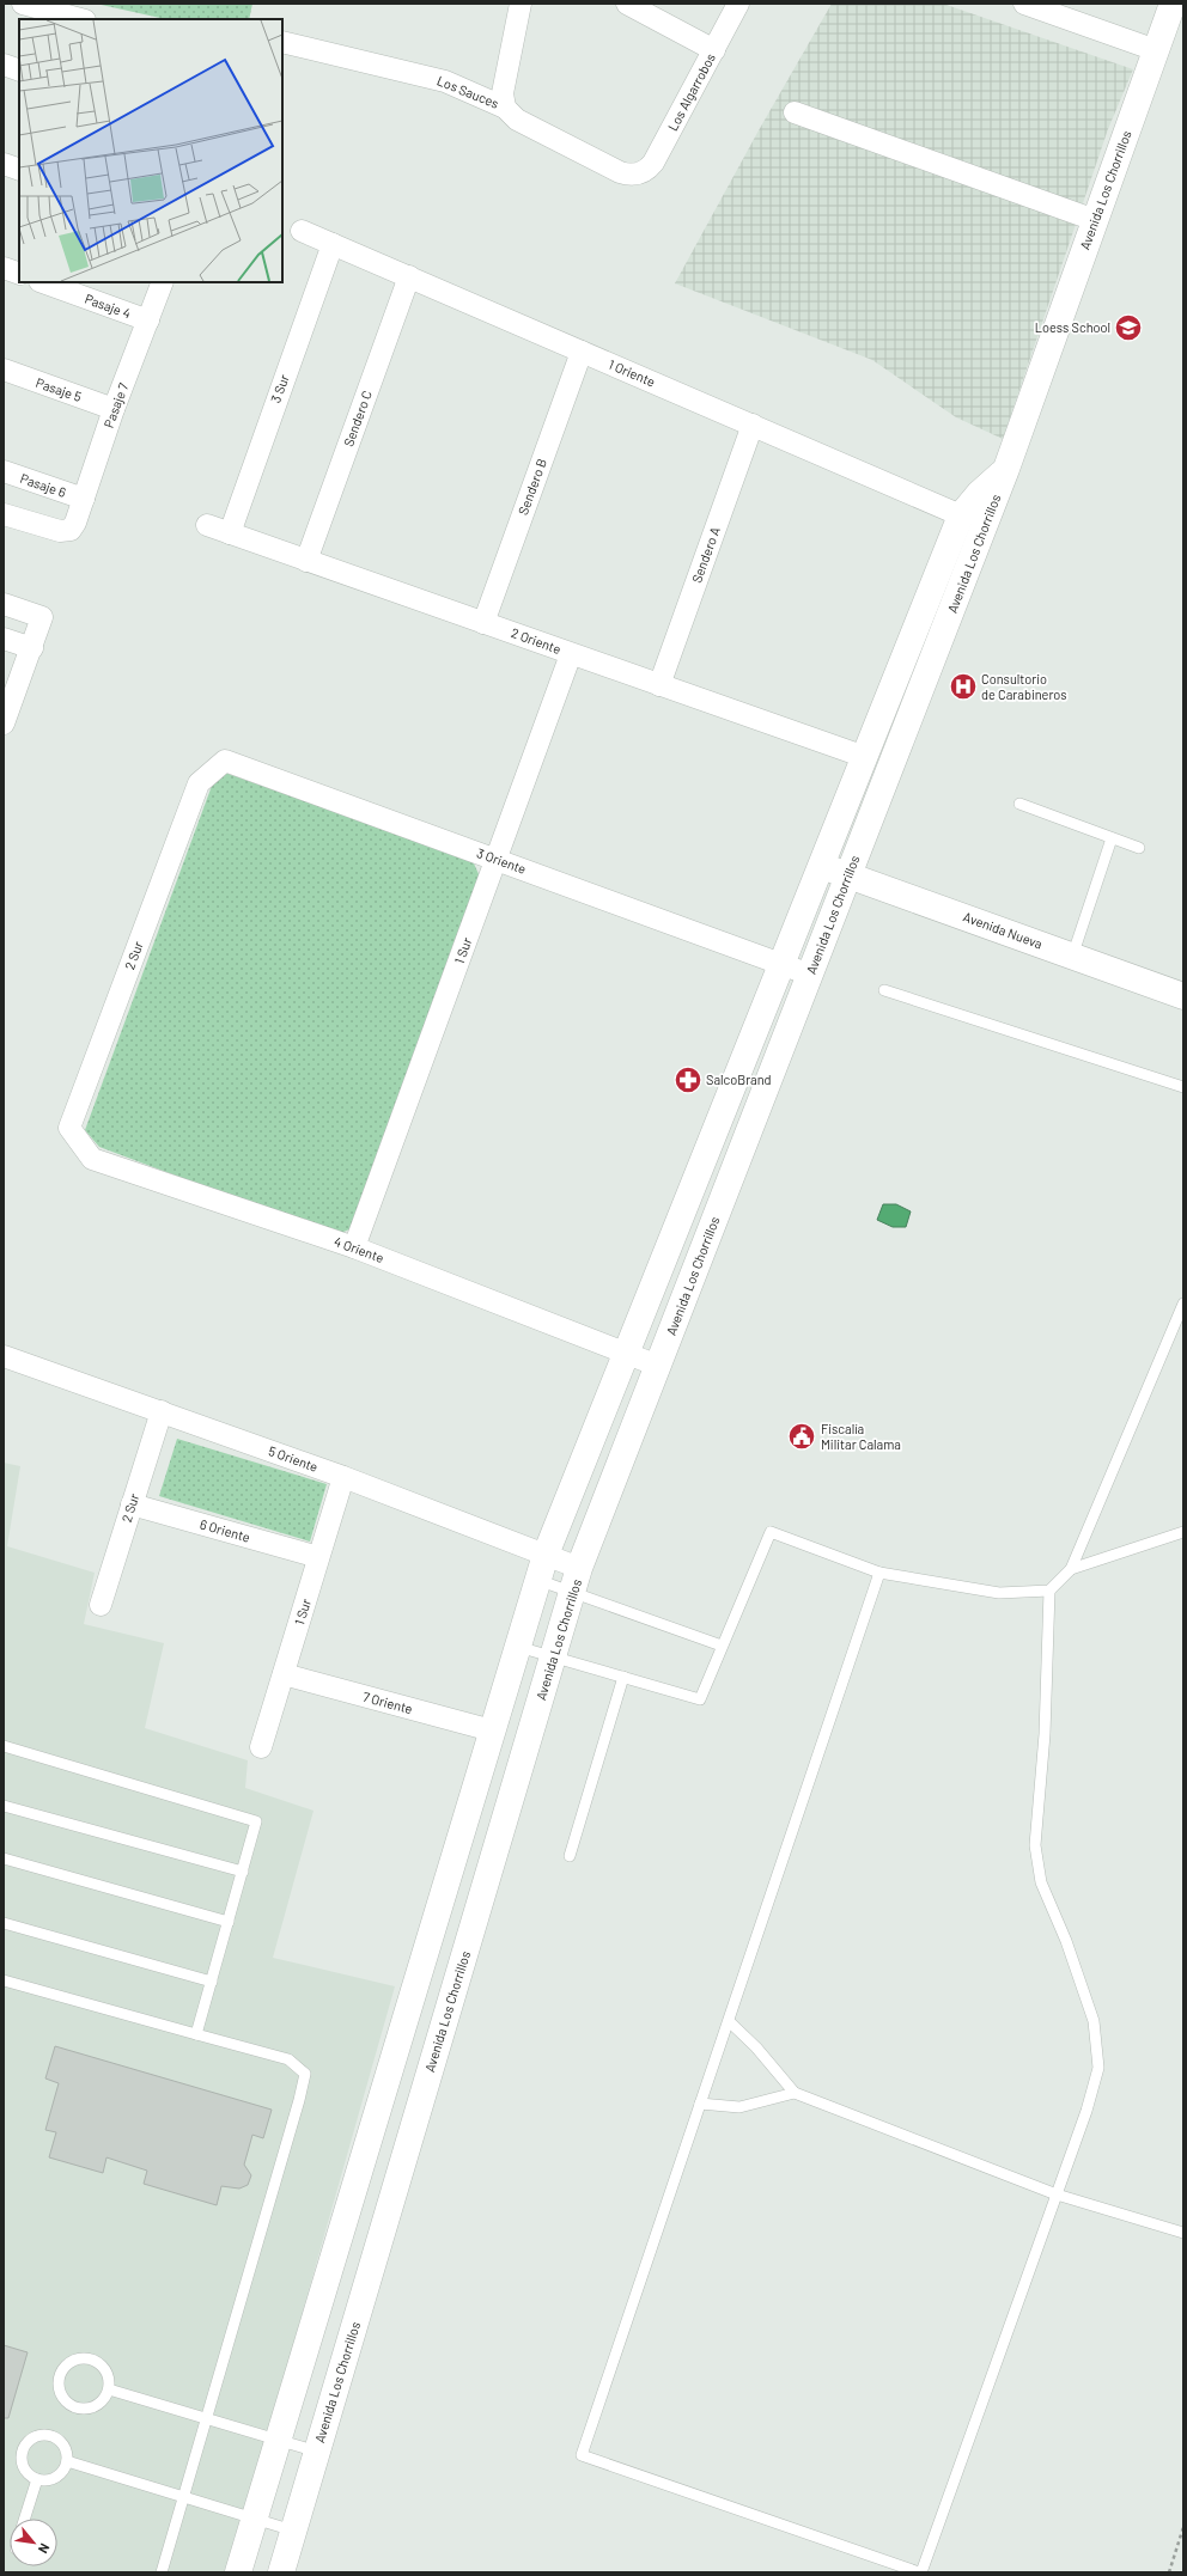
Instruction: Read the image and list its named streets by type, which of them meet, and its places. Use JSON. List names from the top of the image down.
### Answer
{
  "streets": {
    "street": [
      "Los Sauces",
      "Los Algarrobos",
      "Avenida Los Chorrillos",
      "Pasaje 4",
      "1 Oriente",
      "3 Sur",
      "Pasaje 5",
      "Pasaje 7",
      "Sendero C",
      "Pasaje 6",
      "Sendero B",
      "Sendero A",
      "2 Oriente",
      "3 Oriente",
      "Avenida Nueva",
      "1 Sur",
      "2 Sur",
      "4 Oriente",
      "5 Oriente",
      "6 Oriente",
      "7 Oriente"
    ]
  },
  "crossings": [
    ["Los Sauces", "Los Algarrobos"],
    ["Avenida Los Chorrillos", "1 Oriente"],
    ["Avenida Los Chorrillos", "2 Oriente"],
    ["Avenida Los Chorrillos", "3 Oriente"],
    ["Avenida Los Chorrillos", "Avenida Nueva"],
    ["Avenida Los Chorrillos", "4 Oriente"],
    ["Avenida Los Chorrillos", "5 Oriente"],
    ["Avenida Los Chorrillos", "7 Oriente"],
    ["Pasaje 4", "Pasaje 7"],
    ["1 Oriente", "3 Sur"],
    ["1 Oriente", "Sendero C"],
    ["1 Oriente", "Sendero B"],
    ["1 Oriente", "Sendero A"],
    ["3 Sur", "2 Oriente"],
    ["Pasaje 5", "Pasaje 7"],
    ["Pasaje 7", "Pasaje 6"],
    ["Sendero C", "2 Oriente"],
    ["Sendero B", "2 Oriente"],
    ["Sendero A", "2 Oriente"],
    ["2 Oriente", "1 Sur"],
    ["3 Oriente", "1 Sur"],
    ["3 Oriente", "2 Sur"],
    ["1 Sur", "4 Oriente"],
    ["1 Sur", "5 Oriente"],
    ["1 Sur", "6 Oriente"],
    ["1 Sur", "7 Oriente"],
    ["2 Sur", "4 Oriente"],
    ["2 Sur", "5 Oriente"],
    ["2 Sur", "6 Oriente"]
  ],
  "places": {
    "school or university": ["Loess School"],
    "hospital": ["Consultorio de Carabineros"],
    "pharmacy": ["SalcoBrand"],
    "public building": ["Fiscalía Militar Calama"]
  },
  "north": "bottom right"
}
